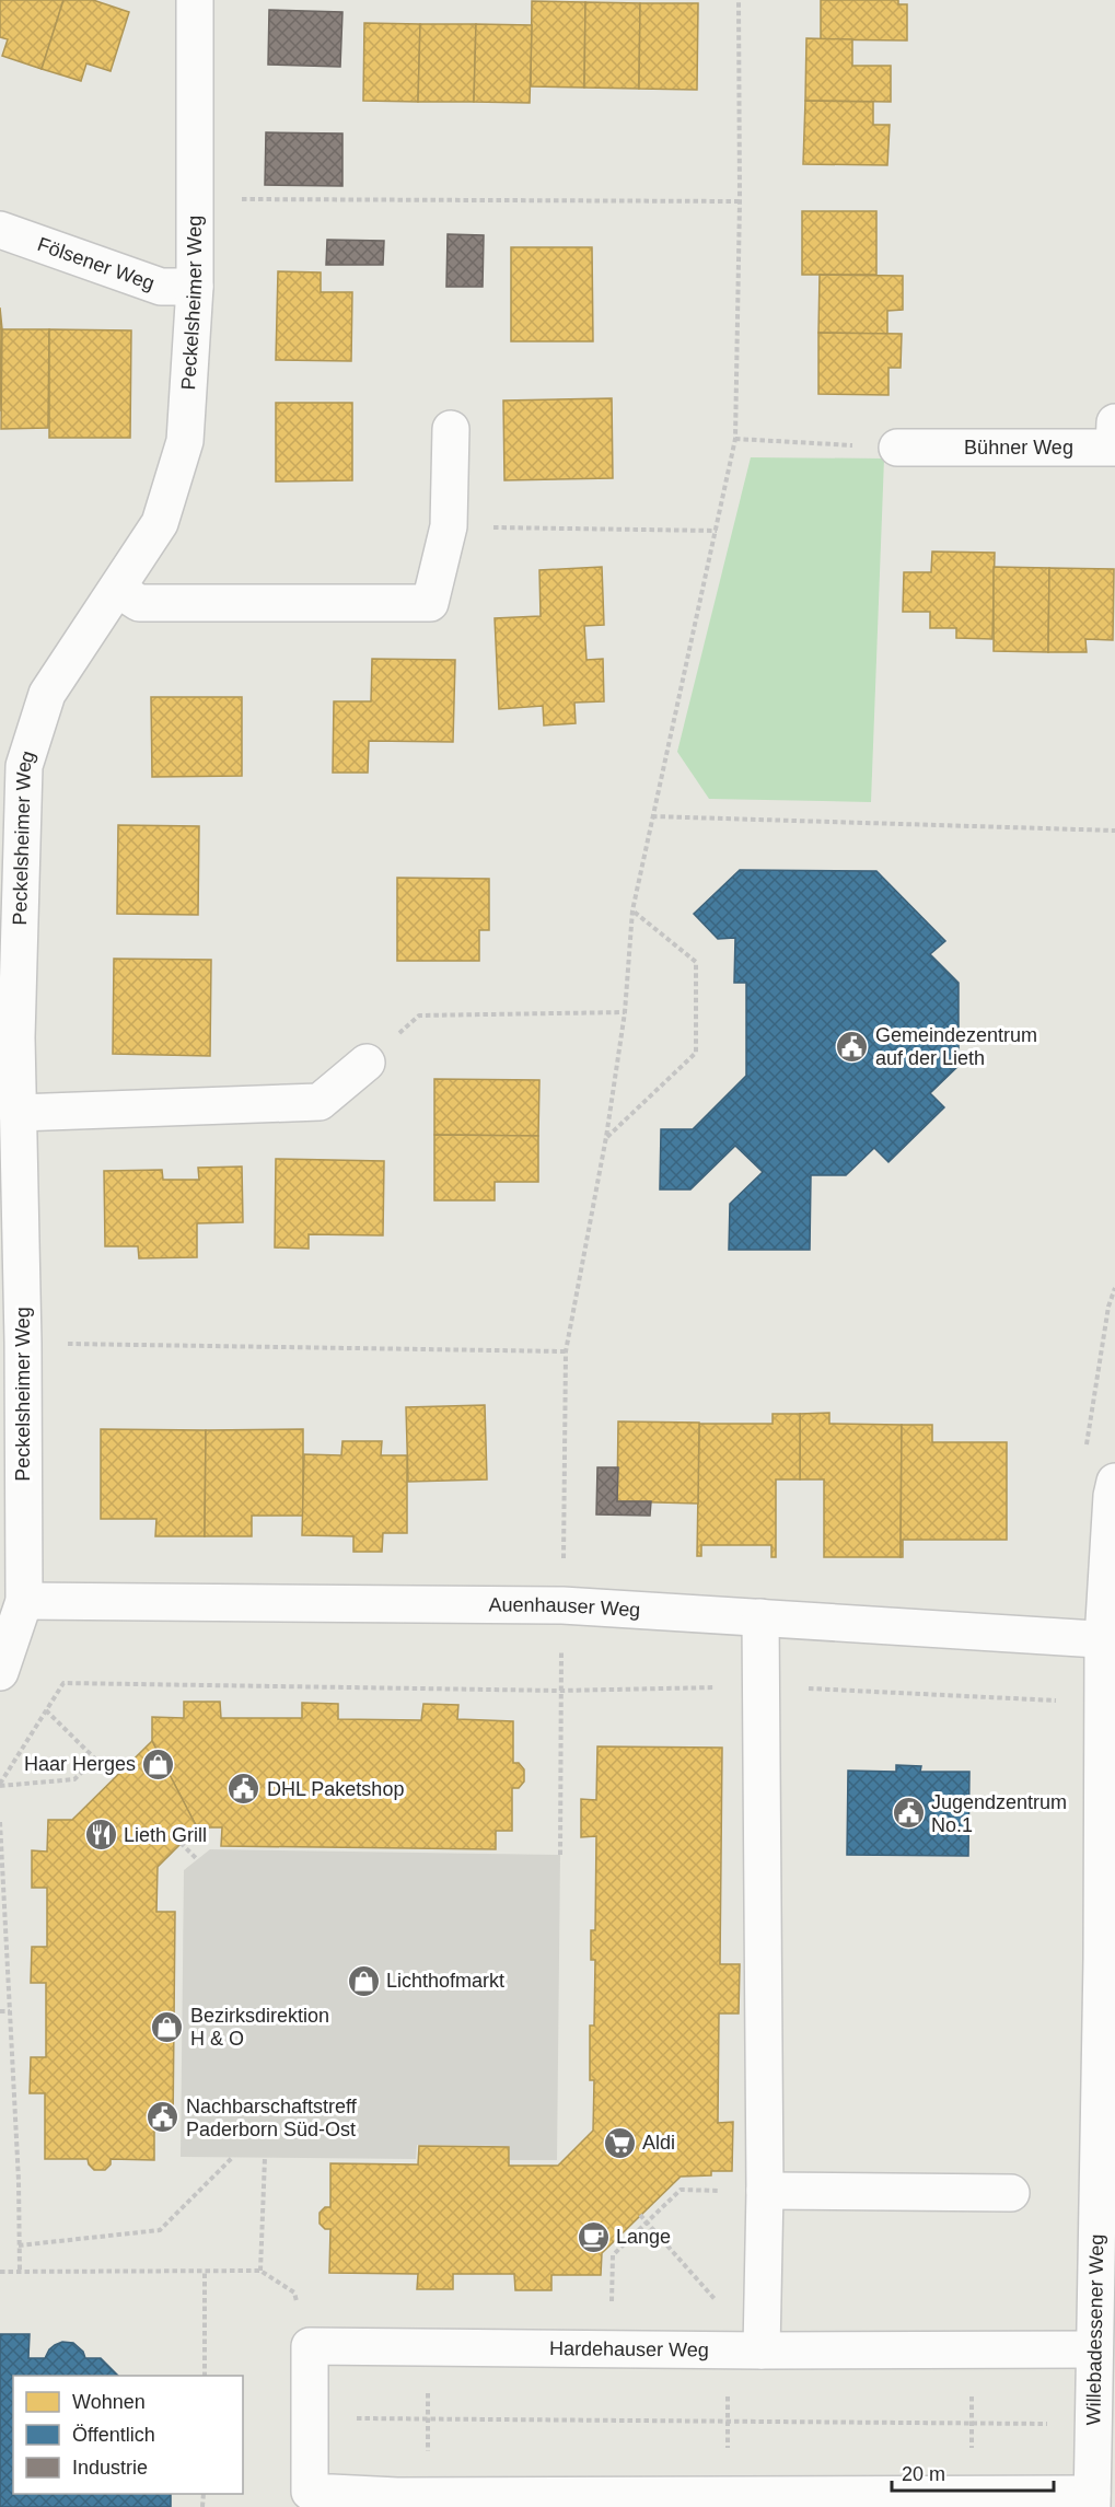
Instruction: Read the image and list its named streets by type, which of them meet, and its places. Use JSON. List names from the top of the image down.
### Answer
{
  "streets": {
    "street": [
      "Fölsener Weg",
      "Peckelsheimer Weg",
      "Bühner Weg",
      "Auenhauser Weg",
      "Willebadessener Weg",
      "Hardehauser Weg"
    ]
  },
  "crossings": [
    ["Fölsener Weg", "Peckelsheimer Weg"],
    ["Peckelsheimer Weg", "Auenhauser Weg"],
    ["Auenhauser Weg", "Willebadessener Weg"],
    ["Willebadessener Weg", "Hardehauser Weg"]
  ],
  "places": {
    "public building": [
      "Gemeindezentrum auf der Lieth",
      "DHL Paketshop",
      "Jugendzentrum No.1",
      "Nachbarschaftstreff Paderborn Süd-Ost"
    ],
    "shop": ["Haar Herges", "Lichthofmarkt", "Bezirksdirektion H & O"],
    "restaurant": ["Lieth Grill"],
    "supermarket": ["Aldi"],
    "cafe": ["Lange"]
  },
  "legend": ["Wohnen", "Öffentlich", "Industrie"],
  "scale_bar": "20 m"
}
